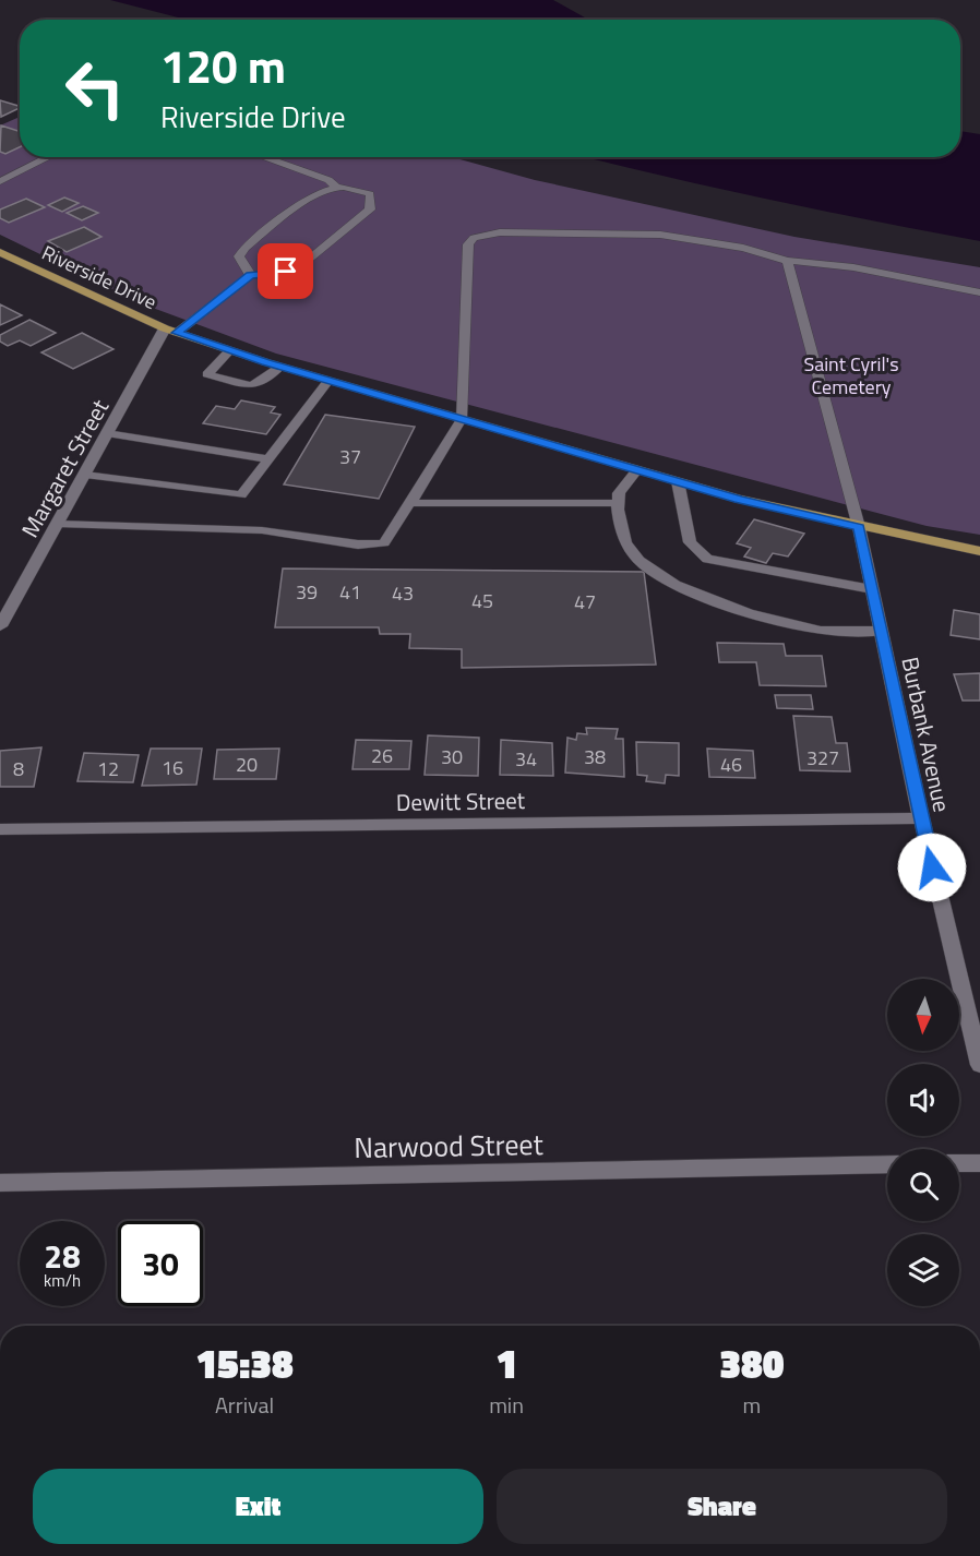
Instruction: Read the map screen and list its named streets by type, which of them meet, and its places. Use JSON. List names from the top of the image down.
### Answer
{
  "streets": {
    "main road": ["Riverside Drive"],
    "street": [
      "Margaret Street",
      "Burbank Avenue",
      "Dewitt Street",
      "Narwood Street"
    ]
  },
  "crossings": [
    ["Riverside Drive", "Margaret Street"],
    ["Riverside Drive", "Burbank Avenue"],
    ["Burbank Avenue", "Dewitt Street"]
  ],
  "parks": ["Saint Cyril's Cemetery"],
  "house_numbers": [
    "37",
    "39",
    "41",
    "43",
    "45",
    "47",
    "26",
    "30",
    "38",
    "327",
    "34",
    "20",
    "46",
    "16",
    "8",
    "12"
  ],
  "north": "bottom",
  "page": {
    "turn": ["120 m", "Riverside Drive"],
    "speed": "28 km/h",
    "limit": "30",
    "eta": [
      "15:38",
      "Arrival",
      "1",
      "min",
      "380",
      "m"
    ],
    "buttons": ["Exit", "Share"]
  }
}
